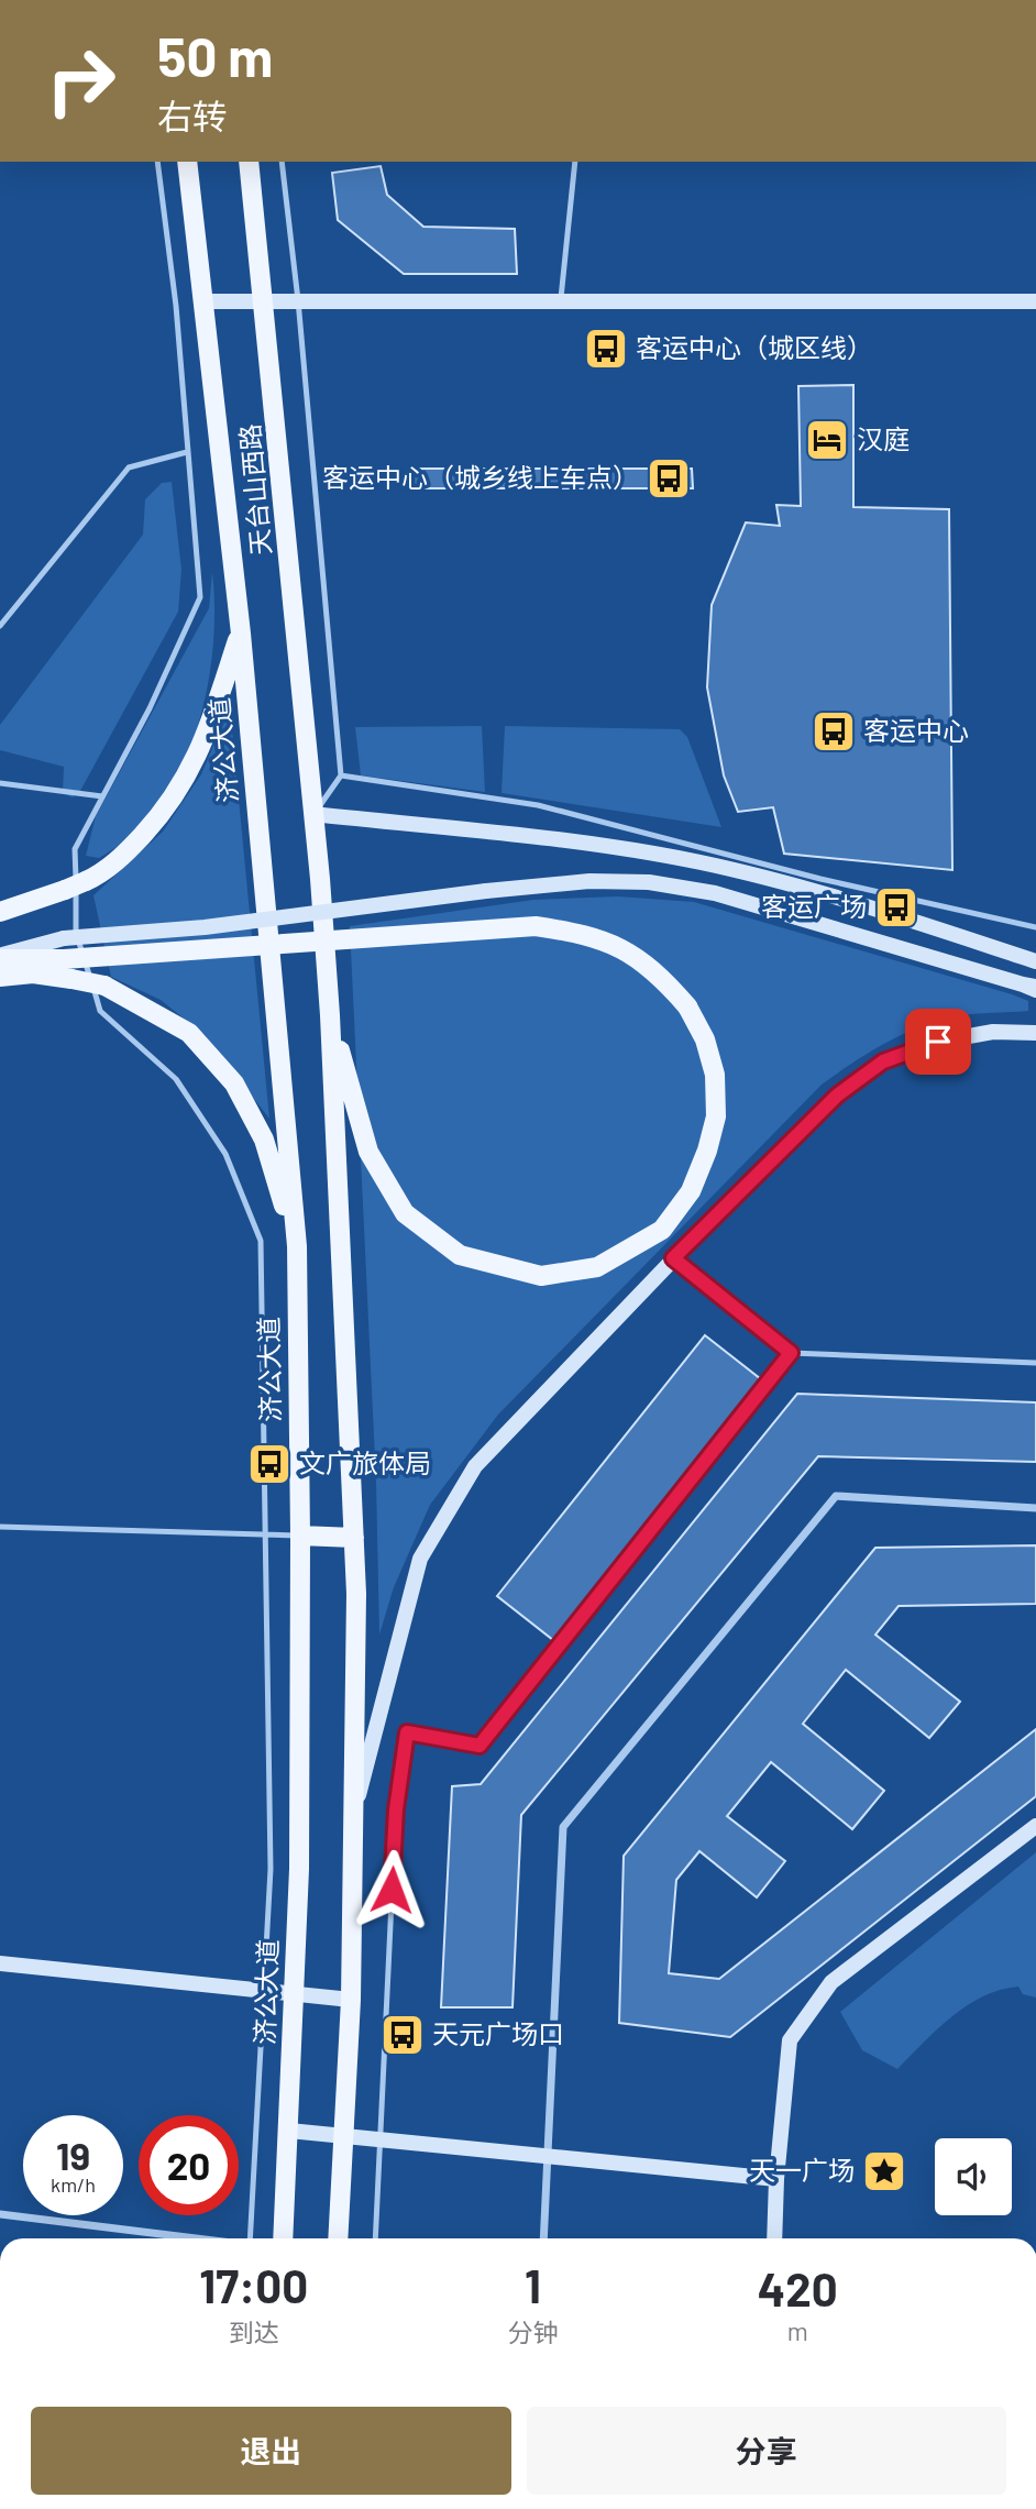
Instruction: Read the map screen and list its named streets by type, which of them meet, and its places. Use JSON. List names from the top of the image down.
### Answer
{
  "streets": {
    "main road": ["天台山西路", "济公大道"]
  },
  "crossings": [
    ["天台山西路", "济公大道"]
  ],
  "places": {
    "bus stop": [
      "客运中心（城区线）",
      "客运中心（城乡线上车点）",
      "客运中心",
      "客运广场",
      "文广旅体局",
      "天元广场口"
    ],
    "hotel": ["汉庭"],
    "place": ["天一广场"]
  },
  "page": {
    "turn": ["50 m", "右转"],
    "speed": "19 km/h",
    "limit": "20",
    "eta": [
      "17:00",
      "到达",
      "1",
      "分钟",
      "420",
      "m"
    ],
    "buttons": ["退出", "分享"]
  }
}
